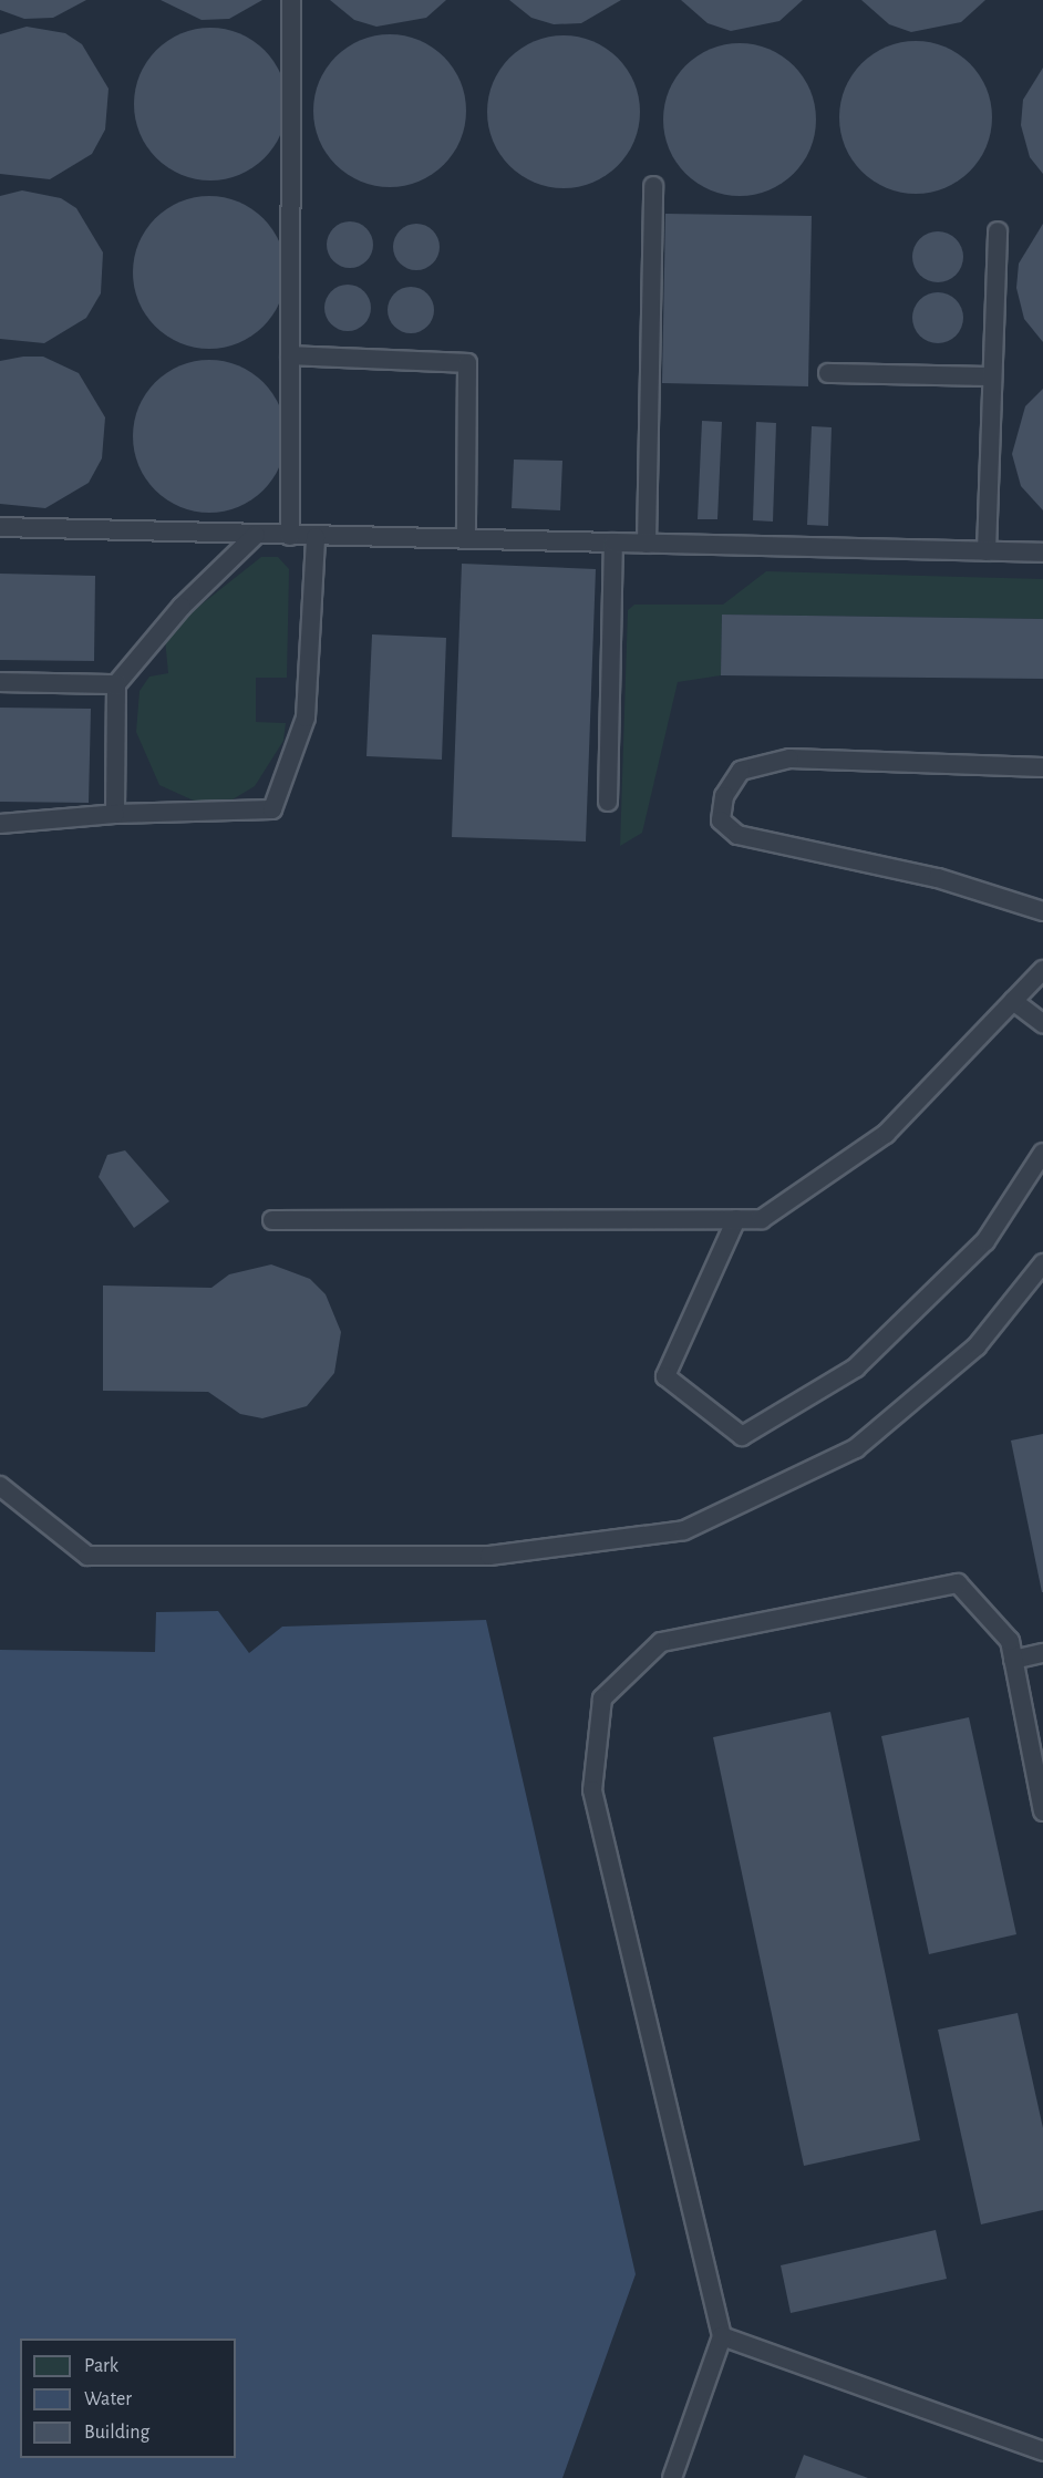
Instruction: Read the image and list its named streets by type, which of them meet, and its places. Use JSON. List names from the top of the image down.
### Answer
{
  "legend": ["Park", "Water", "Building"]
}
